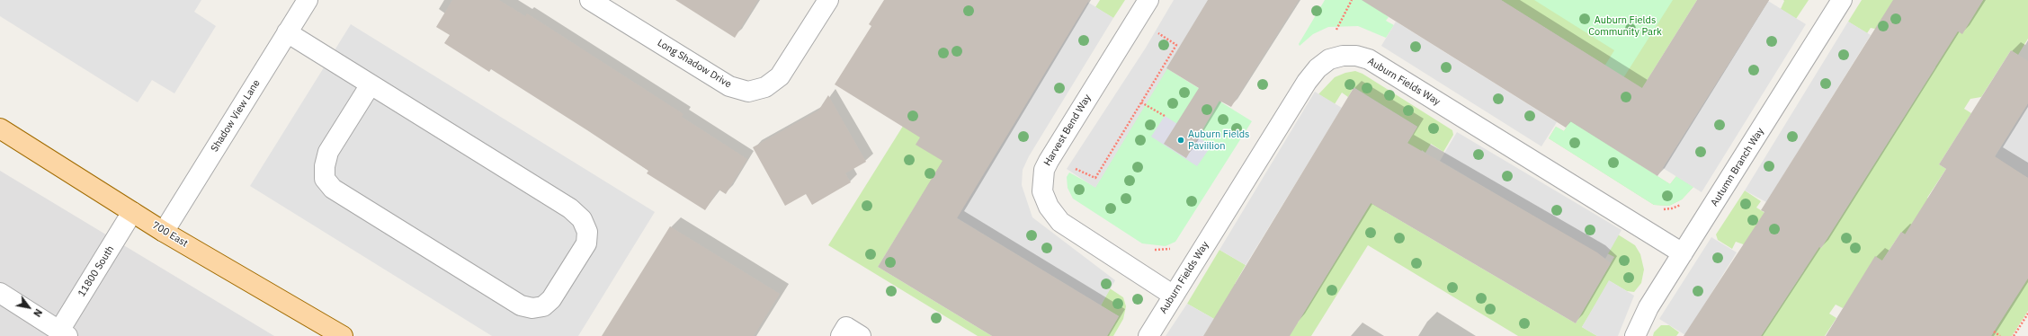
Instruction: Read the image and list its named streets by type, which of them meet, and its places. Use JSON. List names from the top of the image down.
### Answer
{
  "streets": {
    "main road": ["700 East"],
    "street": [
      "Long Shadow Drive",
      "Auburn Fields Way",
      "Shadow View Lane",
      "Harvest Bend Way",
      "Autumn Branch Way",
      "11800 South"
    ]
  },
  "crossings": [
    ["Auburn Fields Way", "Harvest Bend Way"],
    ["Auburn Fields Way", "Autumn Branch Way"],
    ["Shadow View Lane", "700 East"],
    ["700 East", "11800 South"]
  ],
  "parks": ["Auburn Fields Community Park"],
  "places": ["Auburn Fields Paviilion"],
  "north": "bottom right"
}
